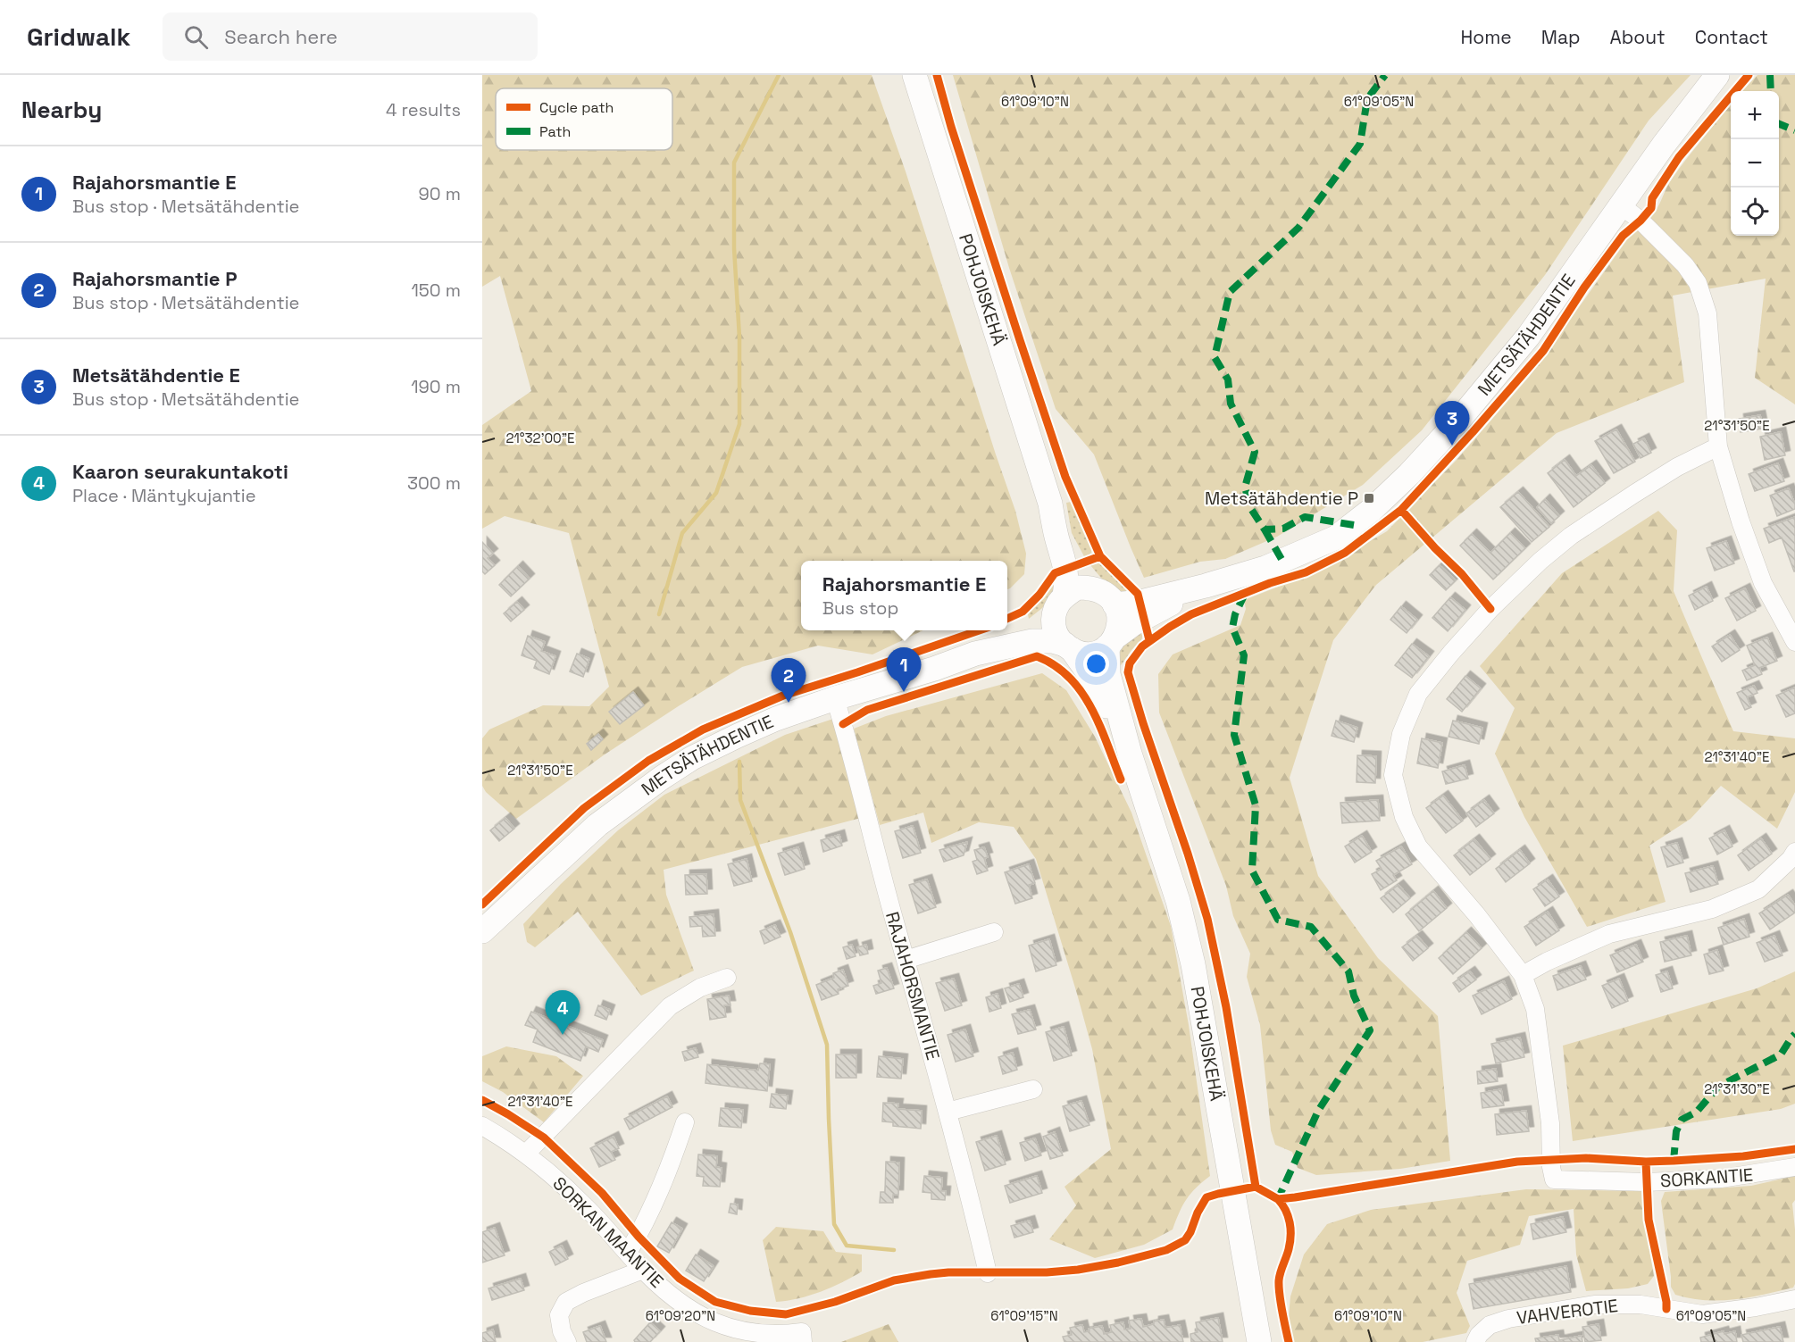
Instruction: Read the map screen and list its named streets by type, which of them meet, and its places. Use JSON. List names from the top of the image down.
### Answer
{
  "streets": {
    "main road": ["POHJOISKEHÄ", "METSÄTÄHDENTIE"],
    "street": [
      "RAJAHORSMANTIE",
      "SORKANTIE",
      "SORKAN MAANTIE",
      "VAHVEROTIE"
    ]
  },
  "crossings": [
    ["POHJOISKEHÄ", "METSÄTÄHDENTIE"],
    ["METSÄTÄHDENTIE", "RAJAHORSMANTIE"]
  ],
  "places": {
    "transit": ["Metsätähdentie P"]
  },
  "legend": ["Cycle path", "Path"],
  "page": {
    "header": "Gridwalk",
    "search": "Search here",
    "nav": [
      "Home",
      "Map",
      "About",
      "Contact"
    ],
    "heading": ["Nearby", "4 results"],
    "map_buttons": ["+", "−"],
    "list": [
      {
        "mark": "1",
        "name": "Rajahorsmantie E",
        "note": "Bus stop · Metsätähdentie",
        "value": "90 m"
      },
      {
        "mark": "2",
        "name": "Rajahorsmantie P",
        "note": "Bus stop · Metsätähdentie",
        "value": "150 m"
      },
      {
        "mark": "3",
        "name": "Metsätähdentie E",
        "note": "Bus stop · Metsätähdentie",
        "value": "190 m"
      },
      {
        "mark": "4",
        "name": "Kaaron seurakuntakoti",
        "note": "Place · Mäntykujantie",
        "value": "300 m"
      }
    ],
    "pins": [
      "3",
      "1",
      "2",
      "4"
    ],
    "popup": ["Rajahorsmantie E", "Bus stop"]
  },
  "coordinates": [
    "61°09'05\"N",
    "61°09'10\"N",
    "21°31'50\"E",
    "21°32'00\"E",
    "21°31'40\"E",
    "21°31'30\"E",
    "61°09'20\"N",
    "61°09'15\"N"
  ]
}
